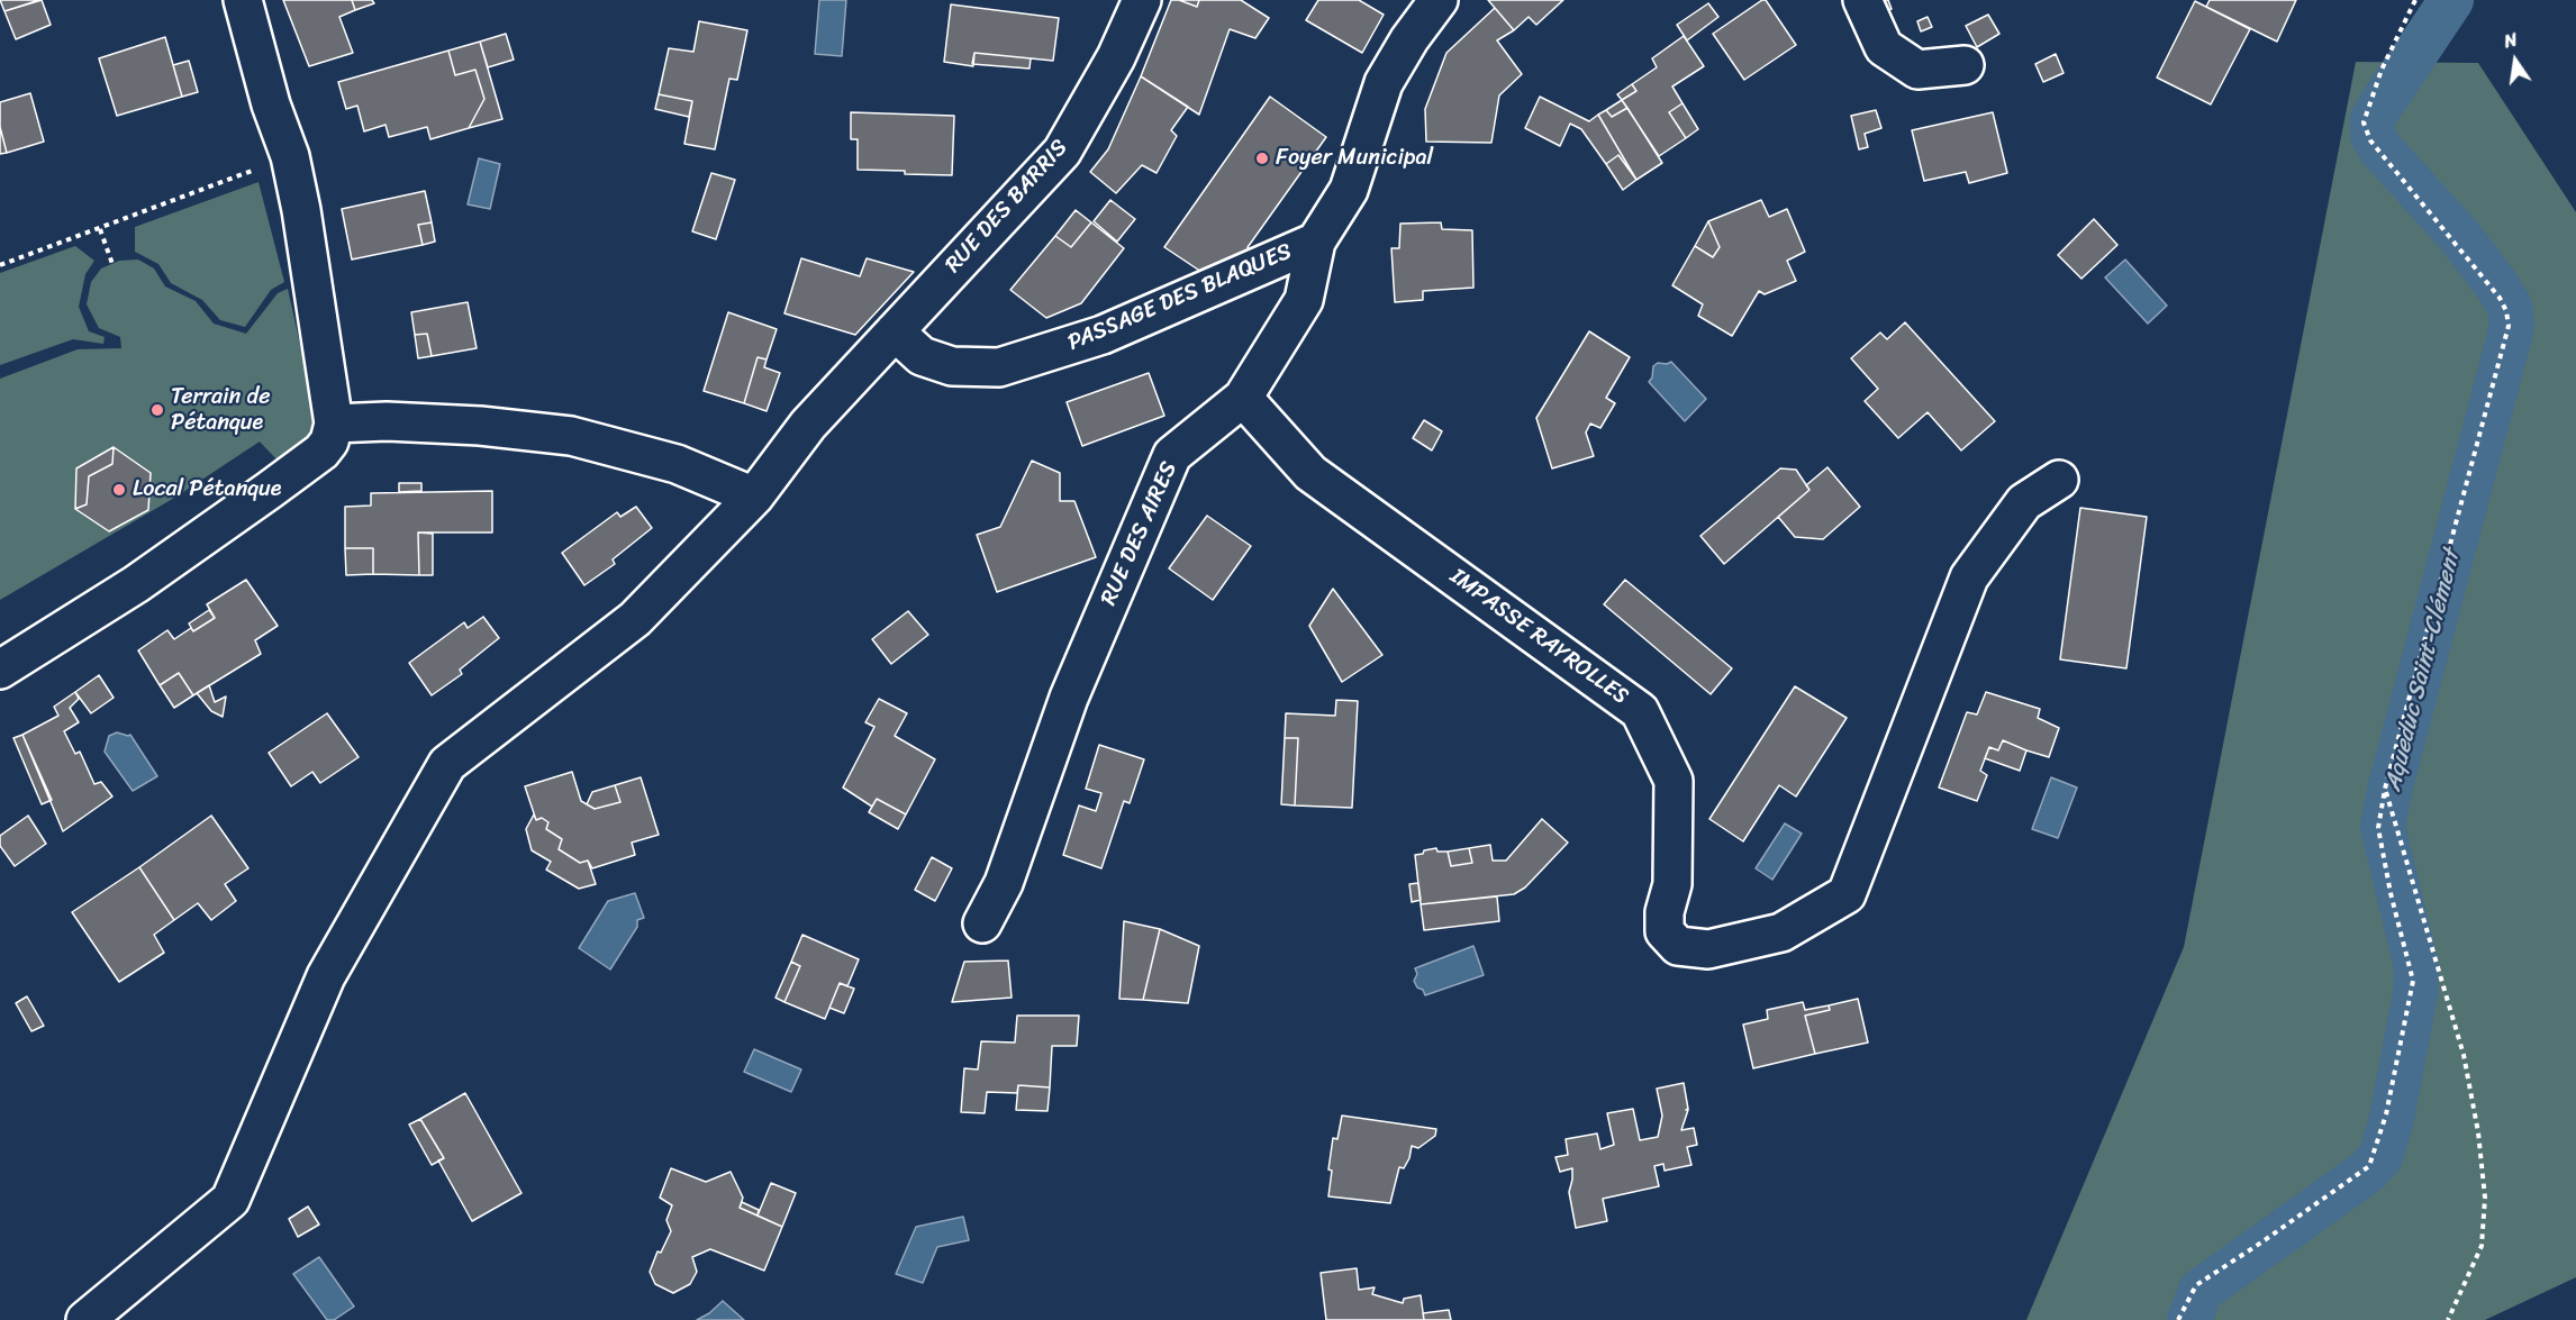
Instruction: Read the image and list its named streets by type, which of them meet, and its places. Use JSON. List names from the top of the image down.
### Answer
{
  "streets": {
    "street": [
      "RUE DES BARRIS",
      "PASSAGE DES BLAQUES",
      "RUE DES AIRES",
      "IMPASSE RAYROLLES"
    ]
  },
  "crossings": [
    ["RUE DES BARRIS", "PASSAGE DES BLAQUES"],
    ["PASSAGE DES BLAQUES", "RUE DES AIRES"],
    ["RUE DES AIRES", "IMPASSE RAYROLLES"]
  ],
  "water": ["Aqueduc Saint-Clément"],
  "places": ["Foyer Municipal", "Terrain de Pétanque", "Local Pétanque"],
  "north": "top"
}
